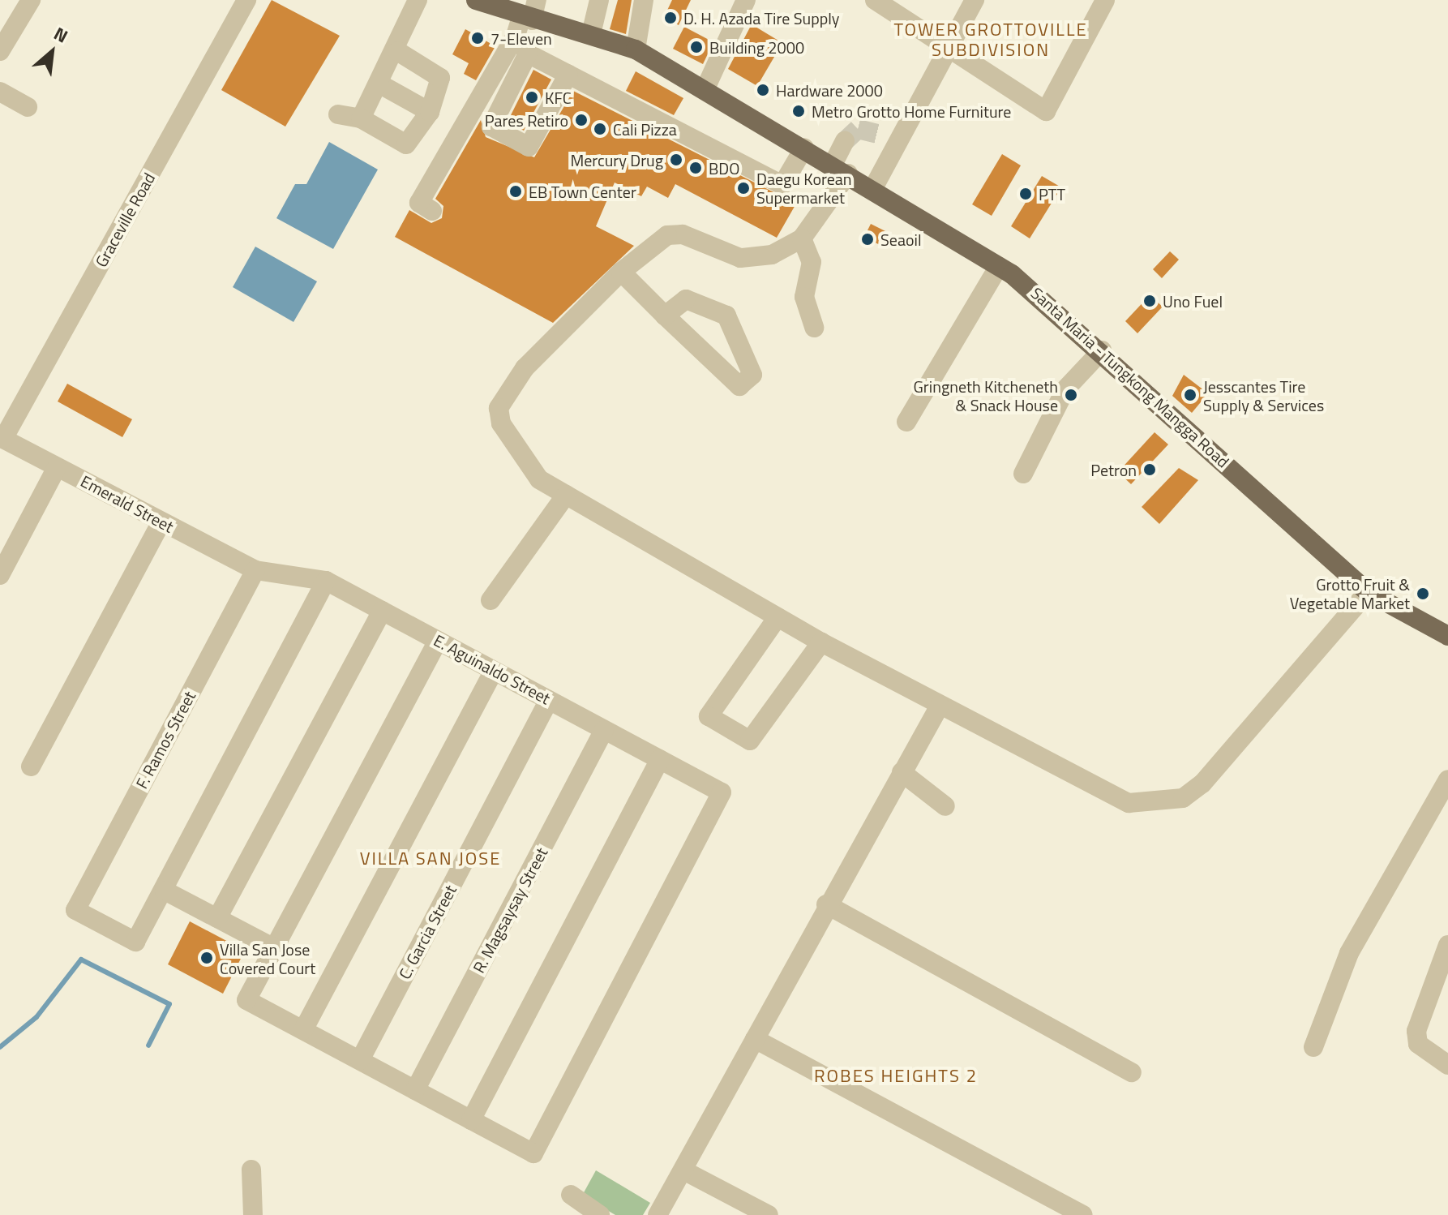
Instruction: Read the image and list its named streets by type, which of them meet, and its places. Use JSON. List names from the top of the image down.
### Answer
{
  "streets": {
    "main road": ["Santa Maria - Tungkong Mangga Road"],
    "street": [
      "Graceville Road",
      "Emerald Street",
      "E. Aguinaldo Street",
      "F. Ramos Street",
      "R. Magsaysay Street",
      "C. Garcia Street"
    ]
  },
  "crossings": [
    ["Graceville Road", "Emerald Street"],
    ["Emerald Street", "E. Aguinaldo Street"],
    ["Emerald Street", "F. Ramos Street"],
    ["E. Aguinaldo Street", "F. Ramos Street"],
    ["E. Aguinaldo Street", "R. Magsaysay Street"],
    ["E. Aguinaldo Street", "C. Garcia Street"]
  ],
  "districts": ["TOWER GROTTOVILLE SUBDIVISION", "VILLA SAN JOSE", "ROBES HEIGHTS 2"],
  "places": [
    "D. H. Azada Tire Supply",
    "7-Eleven",
    "Building 2000",
    "Hardware 2000",
    "KFC",
    "Metro Grotto Home Furniture",
    "Pares Retiro",
    "Cali Pizza",
    "Mercury Drug",
    "BDO",
    "Daegu Korean Supermarket",
    "EB Town Center",
    "PTT",
    "Seaoil",
    "Uno Fuel",
    "Gringneth Kitcheneth & Snack House",
    "Jesscantes Tire Supply & Services",
    "Petron",
    "Grotto Fruit & Vegetable Market",
    "Villa San Jose Covered Court"
  ],
  "north": "top right"
}
